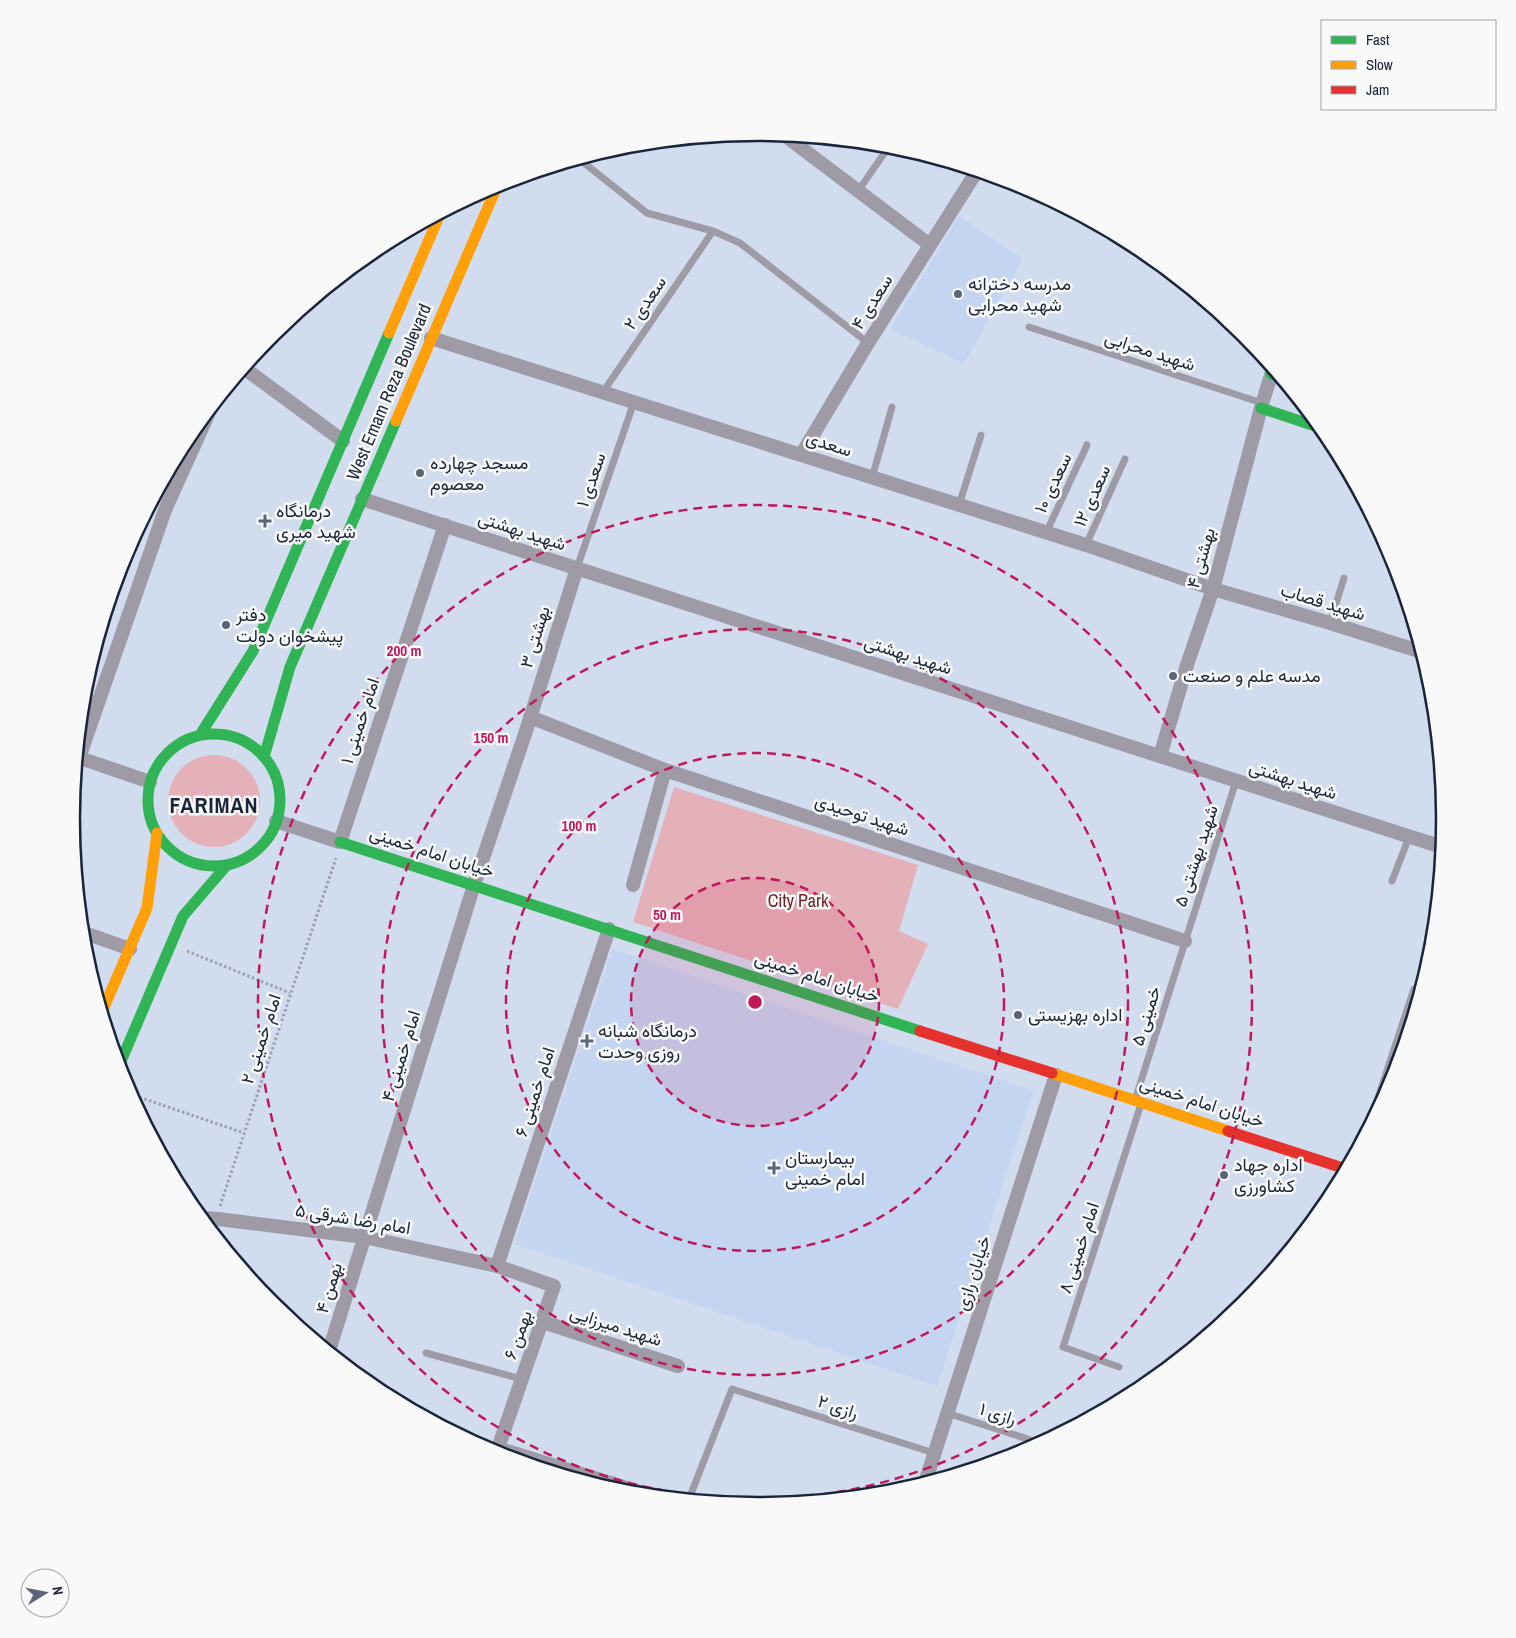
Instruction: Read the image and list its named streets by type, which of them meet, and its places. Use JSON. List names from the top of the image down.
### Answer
{
  "streets": {
    "main road": ["West Emam Reza Boulevard", "خیابان امام خمینی"],
    "street": [
      "سعدی ۴",
      "سعدی",
      "شهید بهشتی",
      "بهشتی ۴",
      "شهید قصاب",
      "بهشتی ۳",
      "امام خمینی ۱",
      "شهید توحیدی",
      "امام خمینی ۴",
      "امام خمینی ۶",
      "امام رضا شرقی ۵",
      "خیابان رازی",
      "بهمن ۴",
      "شهید میرزایی",
      "بهمن ۶"
    ],
    "lane": [
      "سعدی ۲",
      "شهید محرابی",
      "سعدی ۱",
      "سعدی ۱۰",
      "سعدی ۱۲",
      "شهید بهشتی ۵",
      "خمینی ۵",
      "امام خمینی ۸",
      "رازی ۲",
      "رازی ۱"
    ],
    "path": ["امام خمینی ۲"]
  },
  "crossings": [
    ["سعدی ۴", "سعدی"],
    ["سعدی ۲", "سعدی"],
    ["شهید محرابی", "بهشتی ۴"],
    ["West Emam Reza Boulevard", "سعدی"],
    ["West Emam Reza Boulevard", "شهید بهشتی"],
    ["West Emam Reza Boulevard", "خیابان امام خمینی"],
    ["سعدی", "سعدی ۱"],
    ["سعدی", "سعدی ۱۰"],
    ["سعدی", "سعدی ۱۲"],
    ["سعدی", "بهشتی ۴"],
    ["سعدی", "شهید قصاب"],
    ["سعدی ۱", "شهید بهشتی"],
    ["سعدی ۱", "بهشتی ۳"],
    ["شهید بهشتی", "بهشتی ۴"],
    ["شهید بهشتی", "بهشتی ۳"],
    ["شهید بهشتی", "امام خمینی ۱"],
    ["شهید بهشتی", "شهید بهشتی ۵"],
    ["بهشتی ۴", "شهید قصاب"],
    ["بهشتی ۳", "شهید توحیدی"],
    ["بهشتی ۳", "خیابان امام خمینی"],
    ["بهشتی ۳", "امام خمینی ۴"],
    ["امام خمینی ۱", "خیابان امام خمینی"],
    ["شهید توحیدی", "شهید بهشتی ۵"],
    ["شهید توحیدی", "خمینی ۵"],
    ["خیابان امام خمینی", "خمینی ۵"],
    ["خیابان امام خمینی", "امام خمینی ۴"],
    ["خیابان امام خمینی", "امام خمینی ۶"],
    ["خیابان امام خمینی", "امام خمینی ۸"],
    ["خیابان امام خمینی", "خیابان رازی"],
    ["شهید بهشتی ۵", "خمینی ۵"],
    ["خمینی ۵", "امام خمینی ۸"],
    ["امام خمینی ۲", "امام رضا شرقی ۵"],
    ["امام خمینی ۴", "امام رضا شرقی ۵"],
    ["امام خمینی ۴", "بهمن ۴"],
    ["امام خمینی ۶", "امام رضا شرقی ۵"],
    ["امام خمینی ۶", "بهمن ۶"],
    ["امام رضا شرقی ۵", "بهمن ۴"],
    ["امام رضا شرقی ۵", "بهمن ۶"],
    ["خیابان رازی", "رازی ۲"],
    ["خیابان رازی", "رازی ۱"],
    ["شهید میرزایی", "بهمن ۶"]
  ],
  "districts": ["FARIMAN"],
  "parks": ["City Park"],
  "places": {
    "other": [
      "مدرسه دخترانه شهید محرابی",
      "مسجد چهارده معصوم",
      "دفتر پیشخوان دولت",
      "مدسه علم و صنعت",
      "اداره بهزیستی",
      "اداره جهاد کشاورزی"
    ],
    "health": ["درمانگاه شهید میری", "درمانگاه شبانه روزی وحدت", "بیمارستان امام خمینی"]
  },
  "legend": ["Fast", "Slow", "Jam"],
  "north": "right",
  "rings": [
    "200 m",
    "150 m",
    "100 m",
    "50 m"
  ]
}
